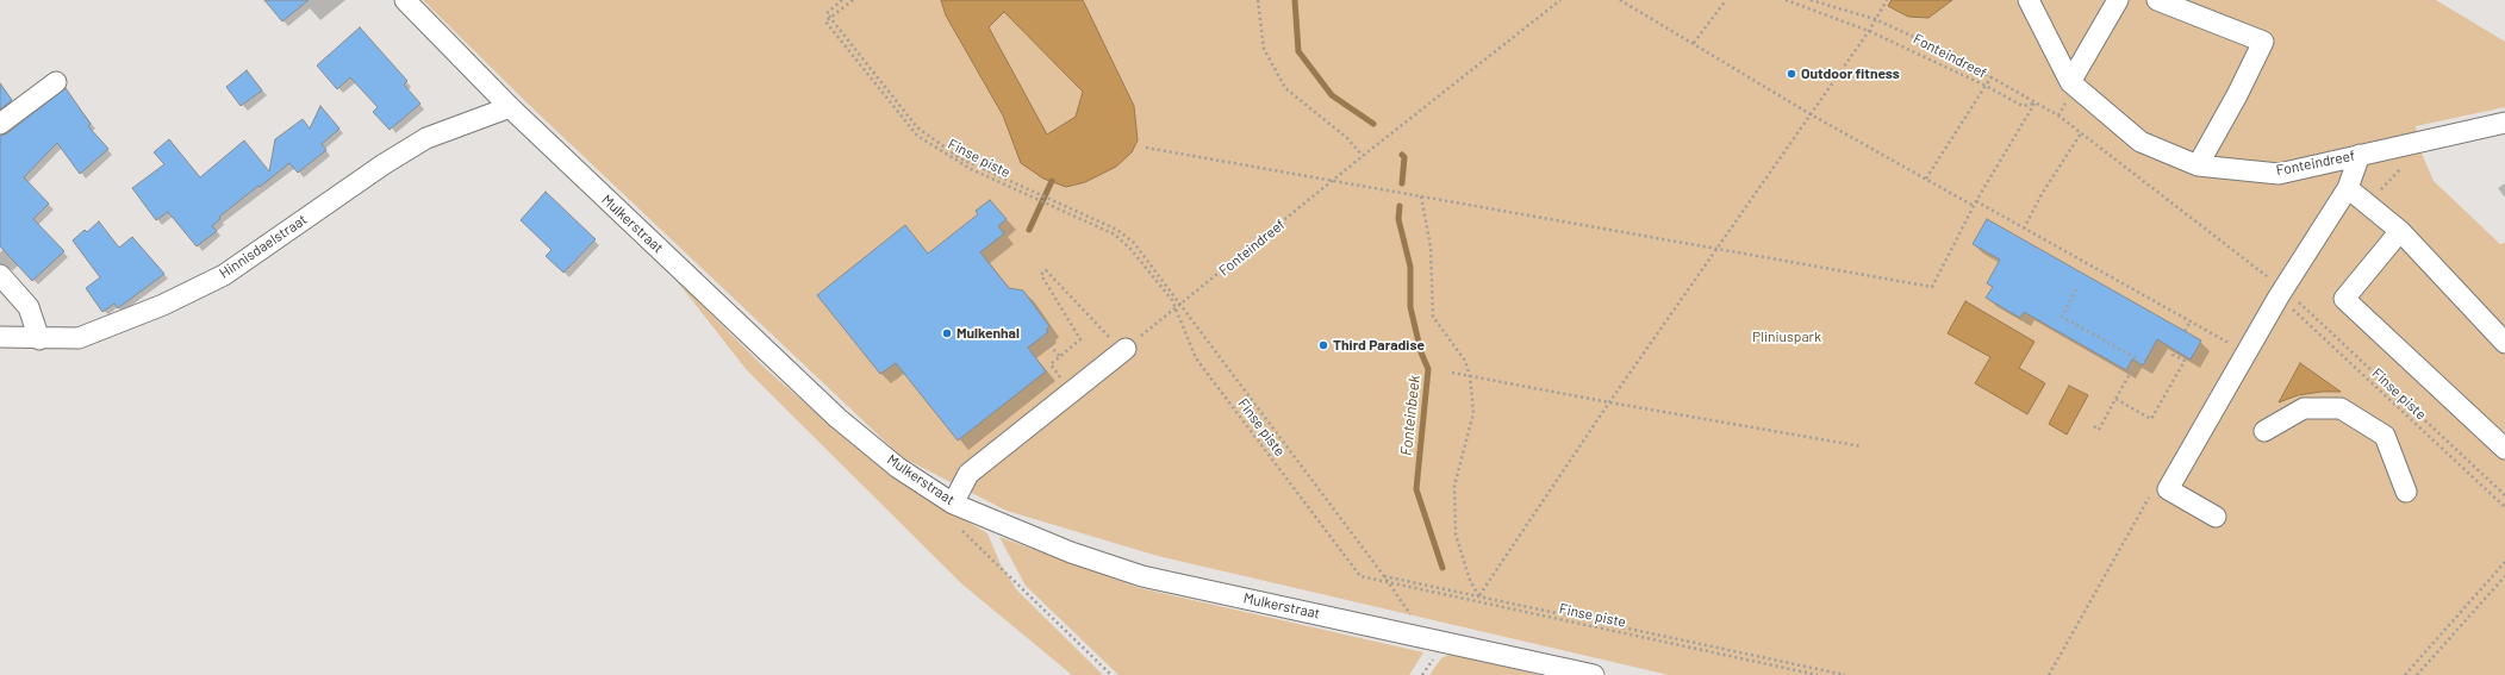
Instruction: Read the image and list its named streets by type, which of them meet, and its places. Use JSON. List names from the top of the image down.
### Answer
{
  "streets": {
    "street": ["Fonteindreef", "Mulkerstraat", "Hinnisdaelstraat"],
    "path": ["Finse piste"]
  },
  "crossings": [
    ["Fonteindreef", "Finse piste"],
    ["Mulkerstraat", "Hinnisdaelstraat"]
  ],
  "water": ["Fonteinbeek"],
  "parks": ["Pliniuspark"],
  "places": ["Outdoor fitness", "Mulkenhal", "Third Paradise"]
}
